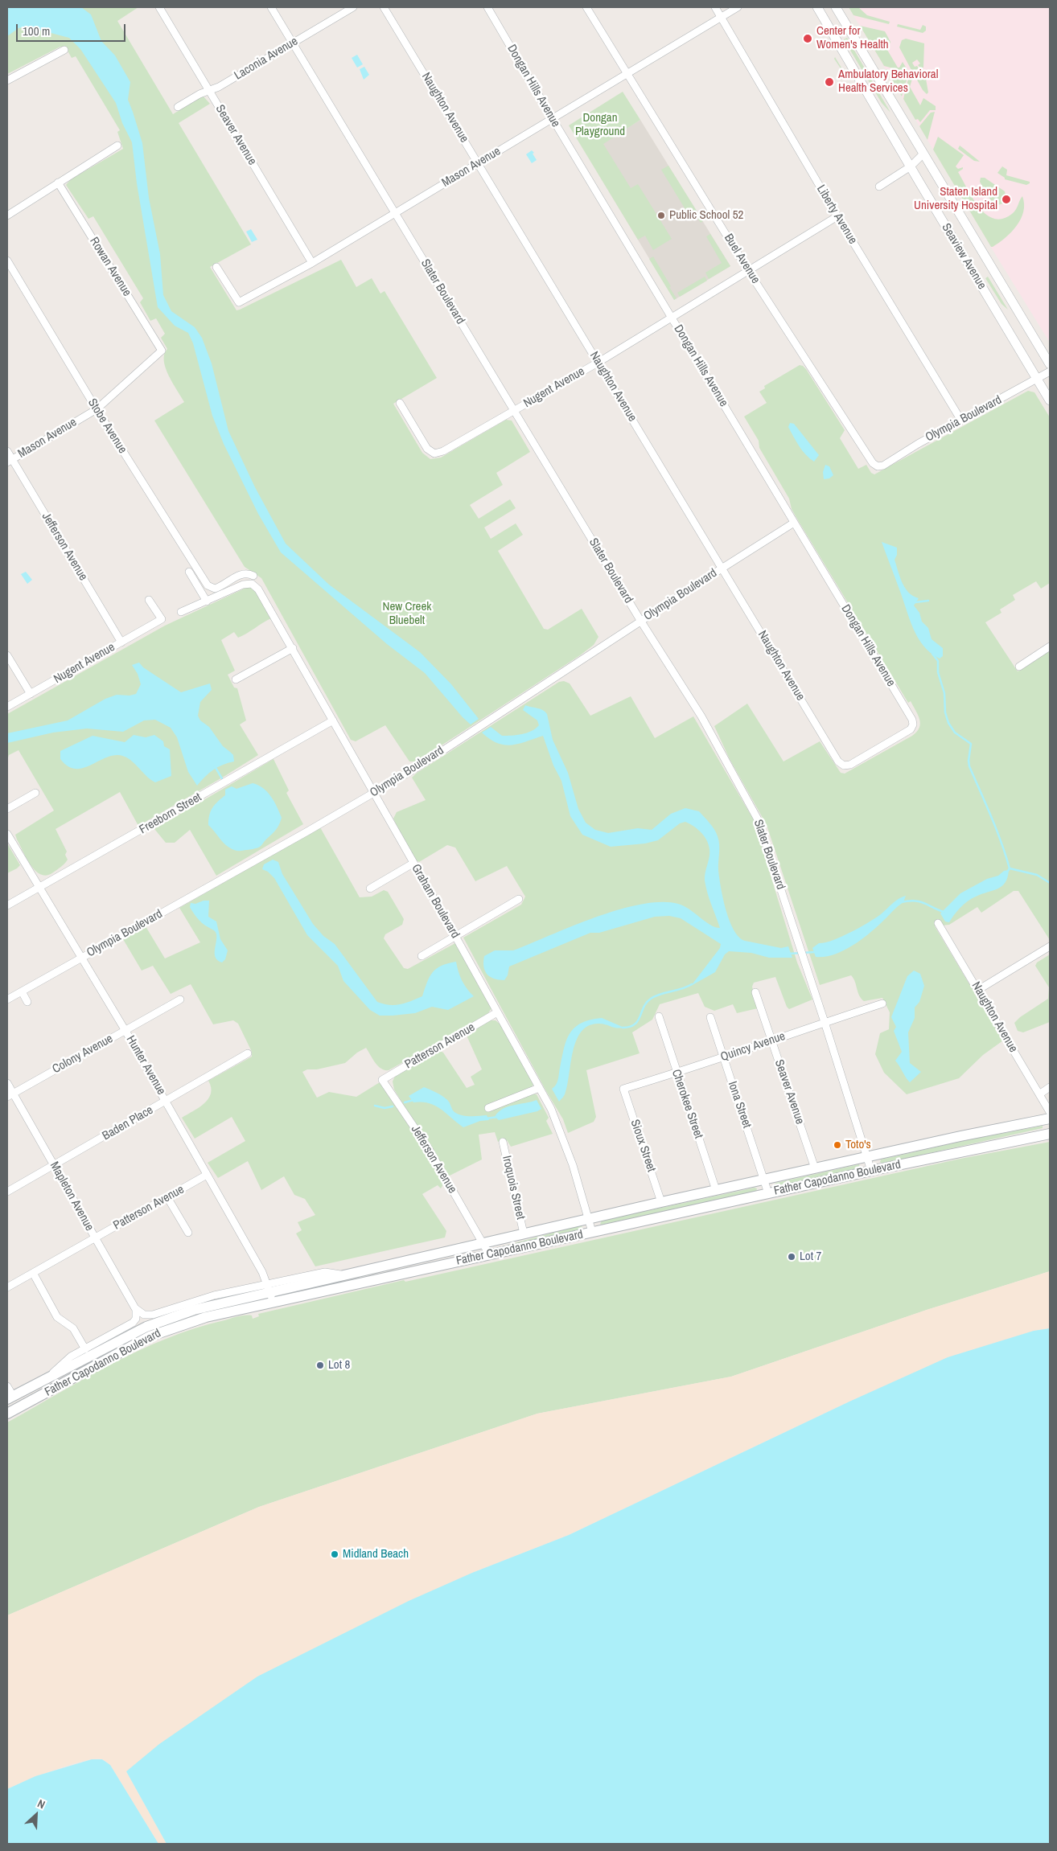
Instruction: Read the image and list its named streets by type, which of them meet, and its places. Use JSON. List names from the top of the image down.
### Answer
{
  "streets": {
    "main road": ["Father Capodanno Boulevard"],
    "street": [
      "Laconia Avenue",
      "Dongan Hills Avenue",
      "Naughton Avenue",
      "Seaver Avenue",
      "Mason Avenue",
      "Liberty Avenue",
      "Seaview Avenue",
      "Buel Avenue",
      "Rowan Avenue",
      "Slater Boulevard",
      "Nugent Avenue",
      "Olympia Boulevard",
      "Stobe Avenue",
      "Jefferson Avenue",
      "Freeborn Street",
      "Graham Boulevard",
      "Patterson Avenue",
      "Quincy Avenue",
      "Colony Avenue",
      "Hunter Avenue",
      "Cherokee Street",
      "Iona Street",
      "Baden Place",
      "Sioux Street",
      "Iroquois Street",
      "Mapleton Avenue"
    ]
  },
  "crossings": [
    ["Laconia Avenue", "Seaver Avenue"],
    ["Laconia Avenue", "Slater Boulevard"],
    ["Dongan Hills Avenue", "Naughton Avenue"],
    ["Dongan Hills Avenue", "Mason Avenue"],
    ["Dongan Hills Avenue", "Nugent Avenue"],
    ["Dongan Hills Avenue", "Olympia Boulevard"],
    ["Naughton Avenue", "Mason Avenue"],
    ["Naughton Avenue", "Nugent Avenue"],
    ["Naughton Avenue", "Olympia Boulevard"],
    ["Seaver Avenue", "Mason Avenue"],
    ["Seaver Avenue", "Quincy Avenue"],
    ["Seaver Avenue", "Father Capodanno Boulevard"],
    ["Mason Avenue", "Liberty Avenue"],
    ["Mason Avenue", "Buel Avenue"],
    ["Mason Avenue", "Rowan Avenue"],
    ["Mason Avenue", "Slater Boulevard"],
    ["Mason Avenue", "Stobe Avenue"],
    ["Mason Avenue", "Jefferson Avenue"],
    ["Liberty Avenue", "Nugent Avenue"],
    ["Liberty Avenue", "Olympia Boulevard"],
    ["Seaview Avenue", "Olympia Boulevard"],
    ["Buel Avenue", "Nugent Avenue"],
    ["Buel Avenue", "Olympia Boulevard"],
    ["Slater Boulevard", "Nugent Avenue"],
    ["Slater Boulevard", "Olympia Boulevard"],
    ["Slater Boulevard", "Quincy Avenue"],
    ["Slater Boulevard", "Father Capodanno Boulevard"],
    ["Nugent Avenue", "Jefferson Avenue"],
    ["Olympia Boulevard", "Graham Boulevard"],
    ["Olympia Boulevard", "Hunter Avenue"],
    ["Jefferson Avenue", "Patterson Avenue"],
    ["Jefferson Avenue", "Father Capodanno Boulevard"],
    ["Freeborn Street", "Graham Boulevard"],
    ["Freeborn Street", "Hunter Avenue"],
    ["Graham Boulevard", "Patterson Avenue"],
    ["Graham Boulevard", "Father Capodanno Boulevard"],
    ["Patterson Avenue", "Hunter Avenue"],
    ["Patterson Avenue", "Mapleton Avenue"],
    ["Quincy Avenue", "Cherokee Street"],
    ["Quincy Avenue", "Iona Street"],
    ["Quincy Avenue", "Sioux Street"],
    ["Colony Avenue", "Hunter Avenue"],
    ["Colony Avenue", "Mapleton Avenue"],
    ["Hunter Avenue", "Baden Place"],
    ["Hunter Avenue", "Father Capodanno Boulevard"],
    ["Cherokee Street", "Father Capodanno Boulevard"],
    ["Iona Street", "Father Capodanno Boulevard"],
    ["Baden Place", "Mapleton Avenue"],
    ["Sioux Street", "Father Capodanno Boulevard"],
    ["Father Capodanno Boulevard", "Iroquois Street"],
    ["Father Capodanno Boulevard", "Mapleton Avenue"]
  ],
  "parks": ["Dongan Playground", "New Creek Bluebelt"],
  "places": [
    "Center for Women's Health",
    "Ambulatory Behavioral Health Services",
    "Staten Island University Hospital",
    "Public School 52",
    "Toto's",
    "Lot 7",
    "Lot 8",
    "Midland Beach"
  ],
  "scale_bar": "100 m",
  "north": "top right"
}
